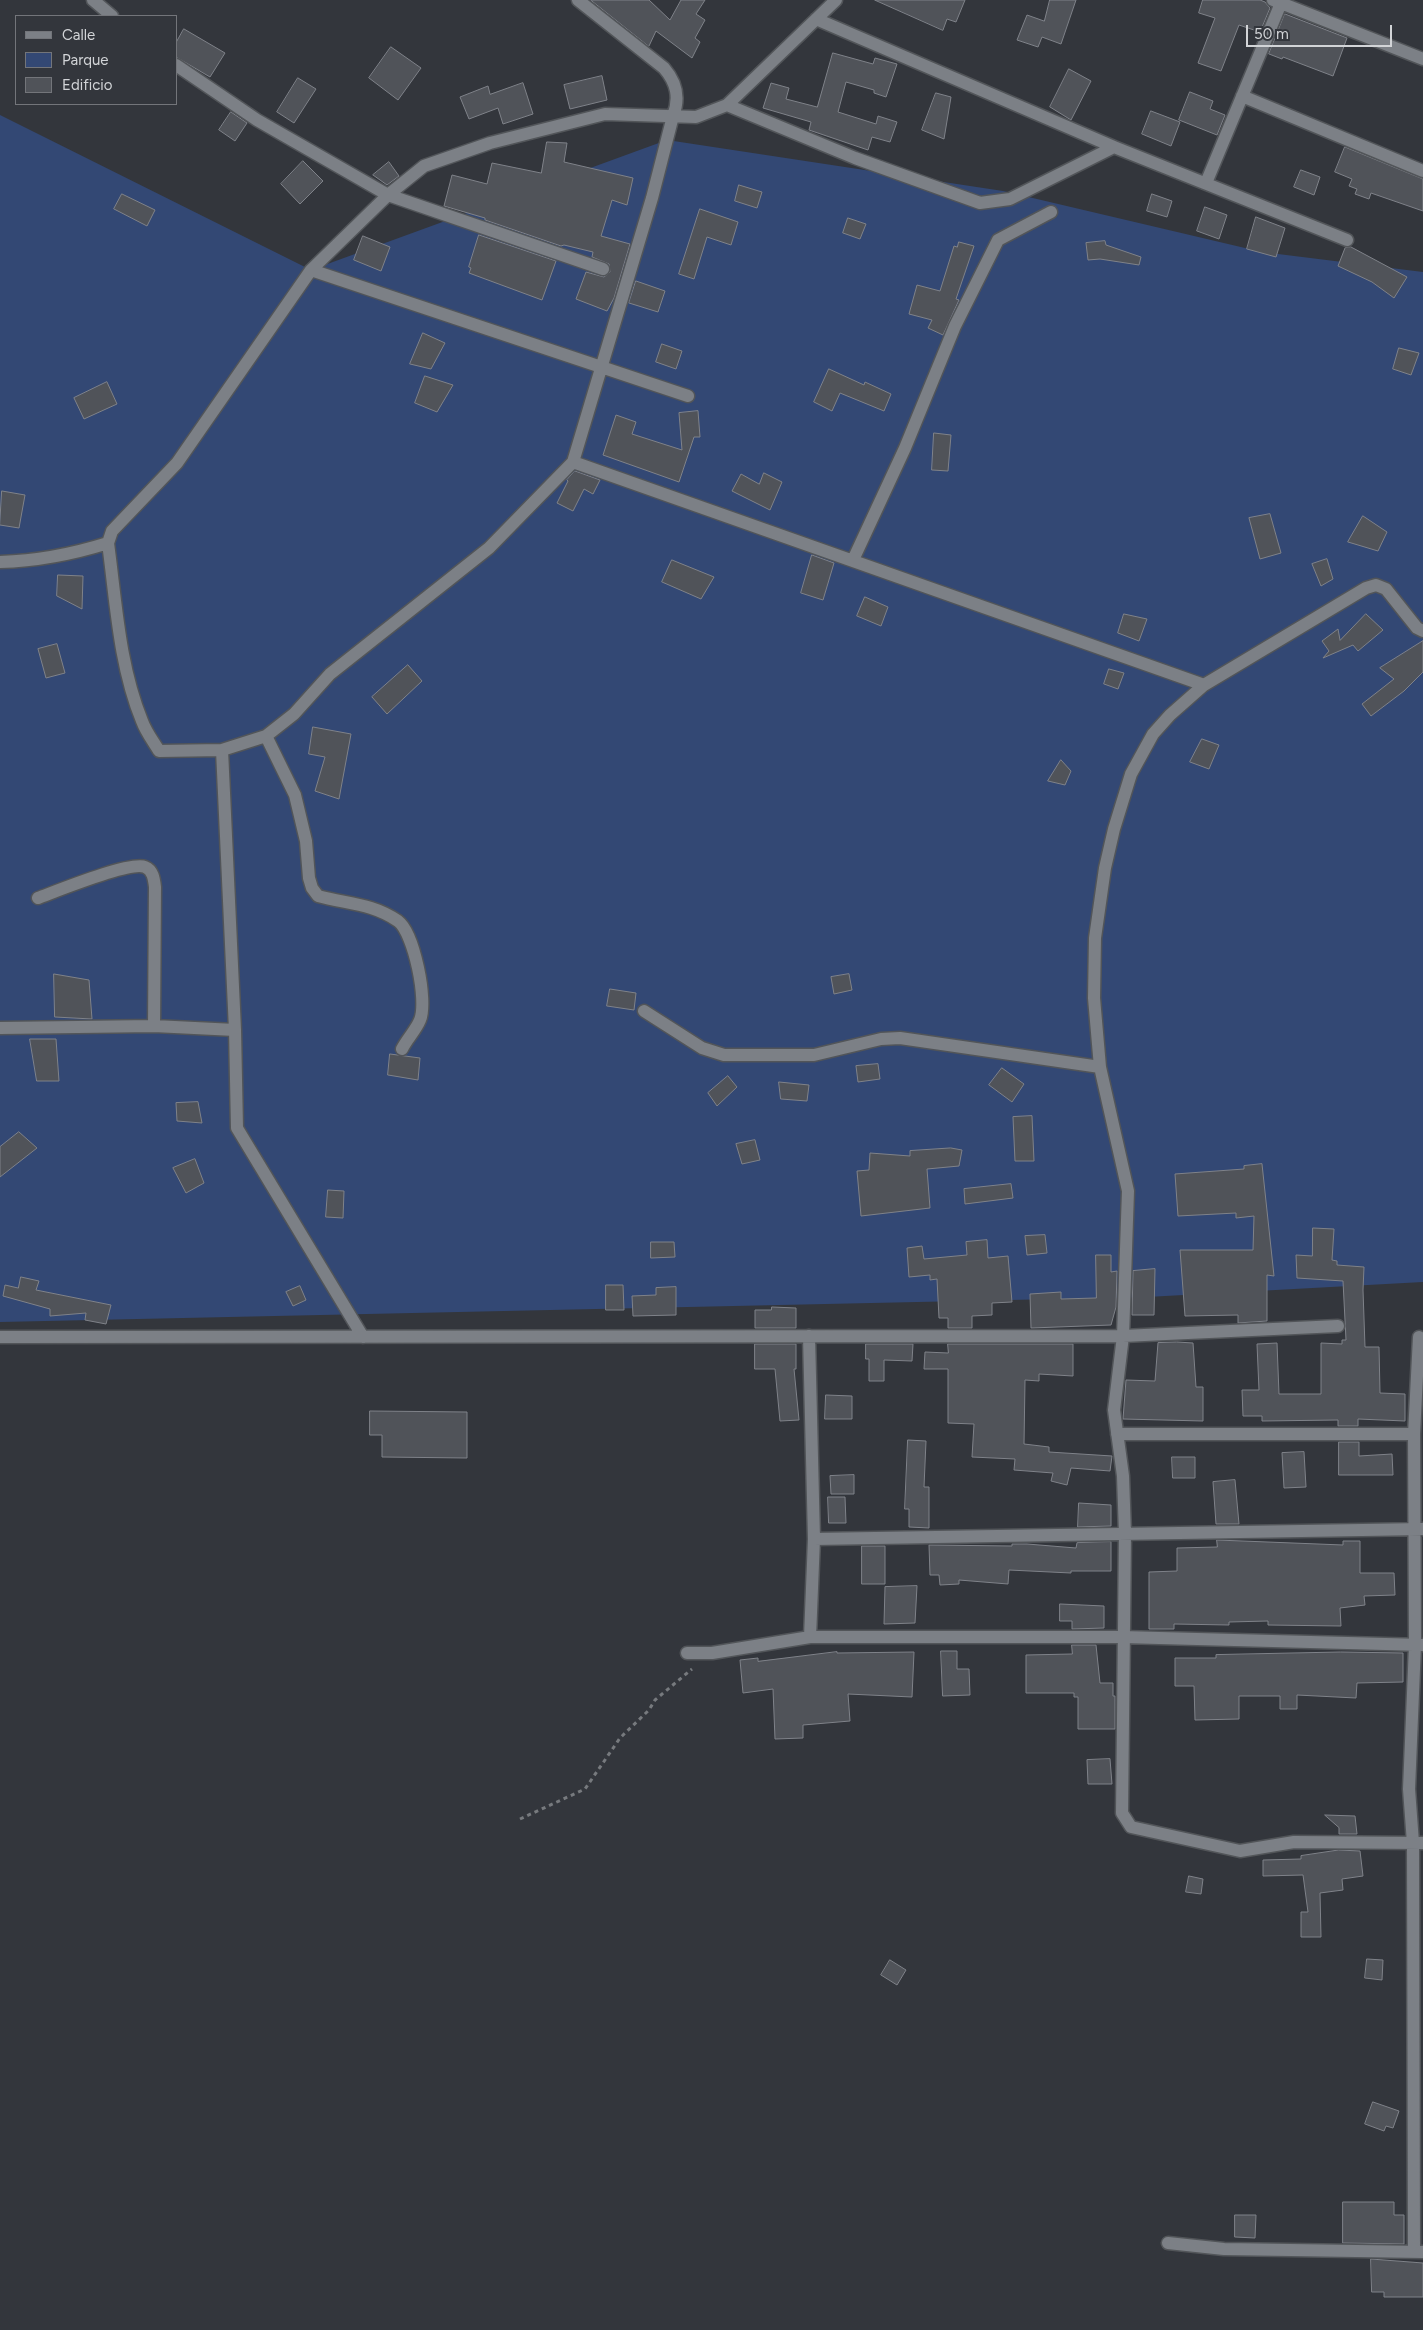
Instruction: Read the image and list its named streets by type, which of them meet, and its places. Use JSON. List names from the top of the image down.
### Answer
{
  "legend": ["Calle", "Parque", "Edificio"],
  "scale_bar": "50 m"
}
